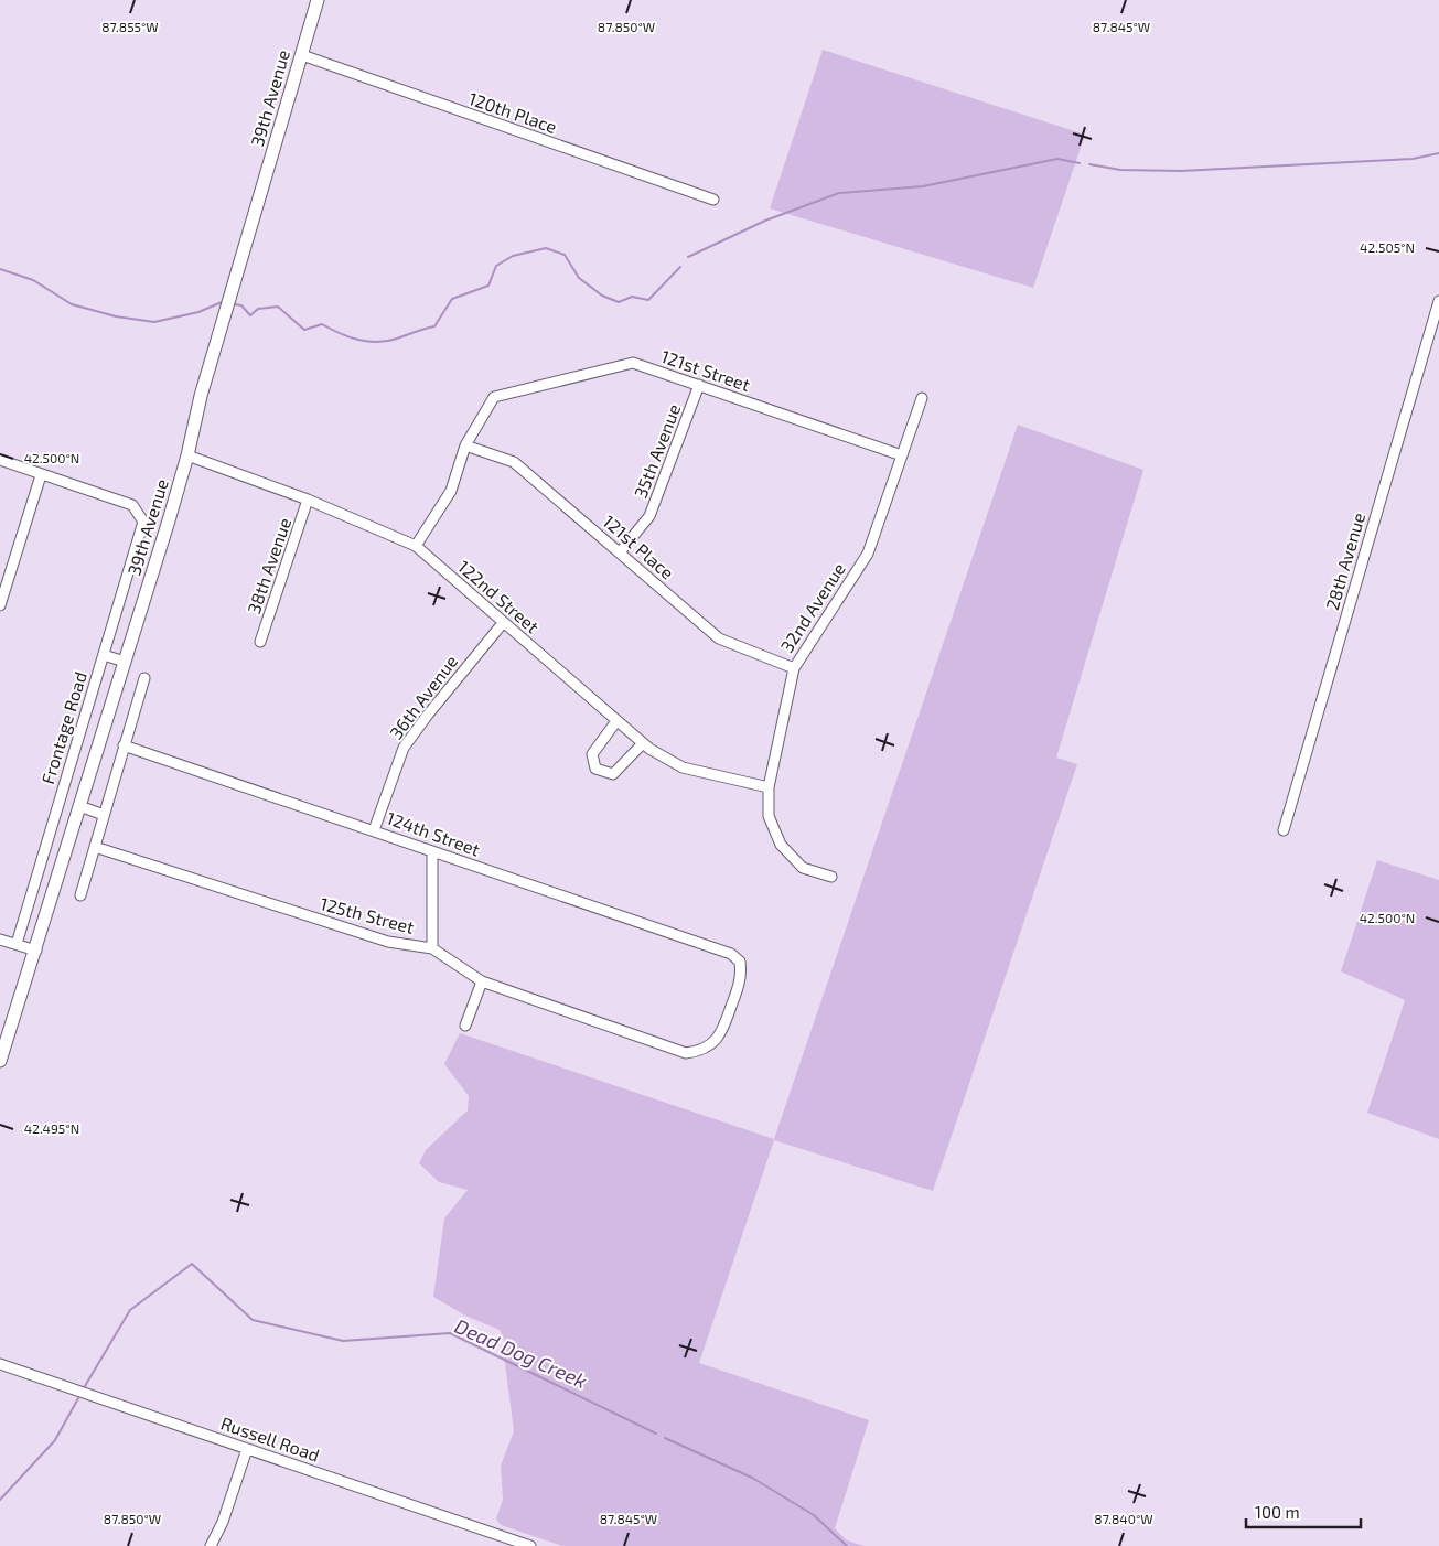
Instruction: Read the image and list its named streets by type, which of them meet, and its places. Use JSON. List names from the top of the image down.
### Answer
{
  "streets": {
    "main road": ["39th Avenue"],
    "street": [
      "120th Place",
      "121st Street",
      "35th Avenue",
      "121st Place",
      "28th Avenue",
      "38th Avenue",
      "122nd Street",
      "32nd Avenue",
      "36th Avenue",
      "Frontage Road",
      "124th Street",
      "125th Street",
      "Russell Road"
    ]
  },
  "crossings": [
    ["39th Avenue", "120th Place"],
    ["39th Avenue", "122nd Street"],
    ["121st Street", "35th Avenue"],
    ["121st Street", "121st Place"],
    ["121st Street", "32nd Avenue"],
    ["35th Avenue", "121st Place"],
    ["121st Place", "32nd Avenue"],
    ["38th Avenue", "122nd Street"],
    ["122nd Street", "32nd Avenue"],
    ["122nd Street", "36th Avenue"],
    ["36th Avenue", "124th Street"],
    ["124th Street", "125th Street"]
  ],
  "water": ["Dead Dog Creek"],
  "scale_bar": "100 m",
  "coordinates": [
    "87.855°W",
    "87.850°W",
    "87.845°W",
    "42.505°N",
    "42.500°N",
    "42.495°N",
    "87.840°W"
  ]
}
